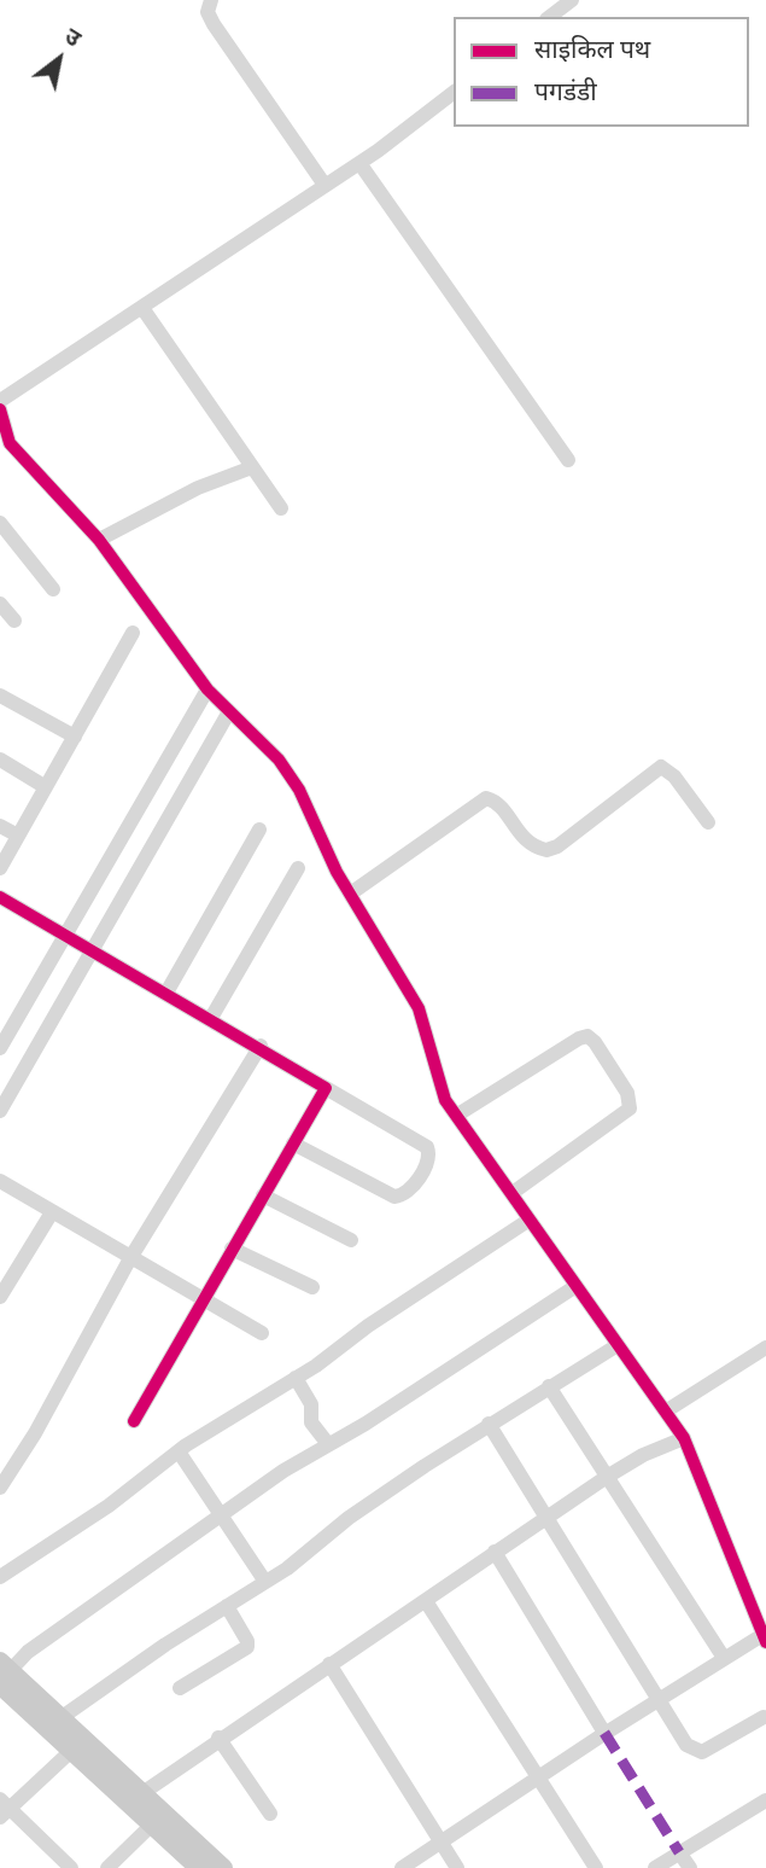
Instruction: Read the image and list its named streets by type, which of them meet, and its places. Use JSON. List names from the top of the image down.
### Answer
{
  "legend": ["साइकिल पथ", "पगडंडी"],
  "north": "top right"
}
